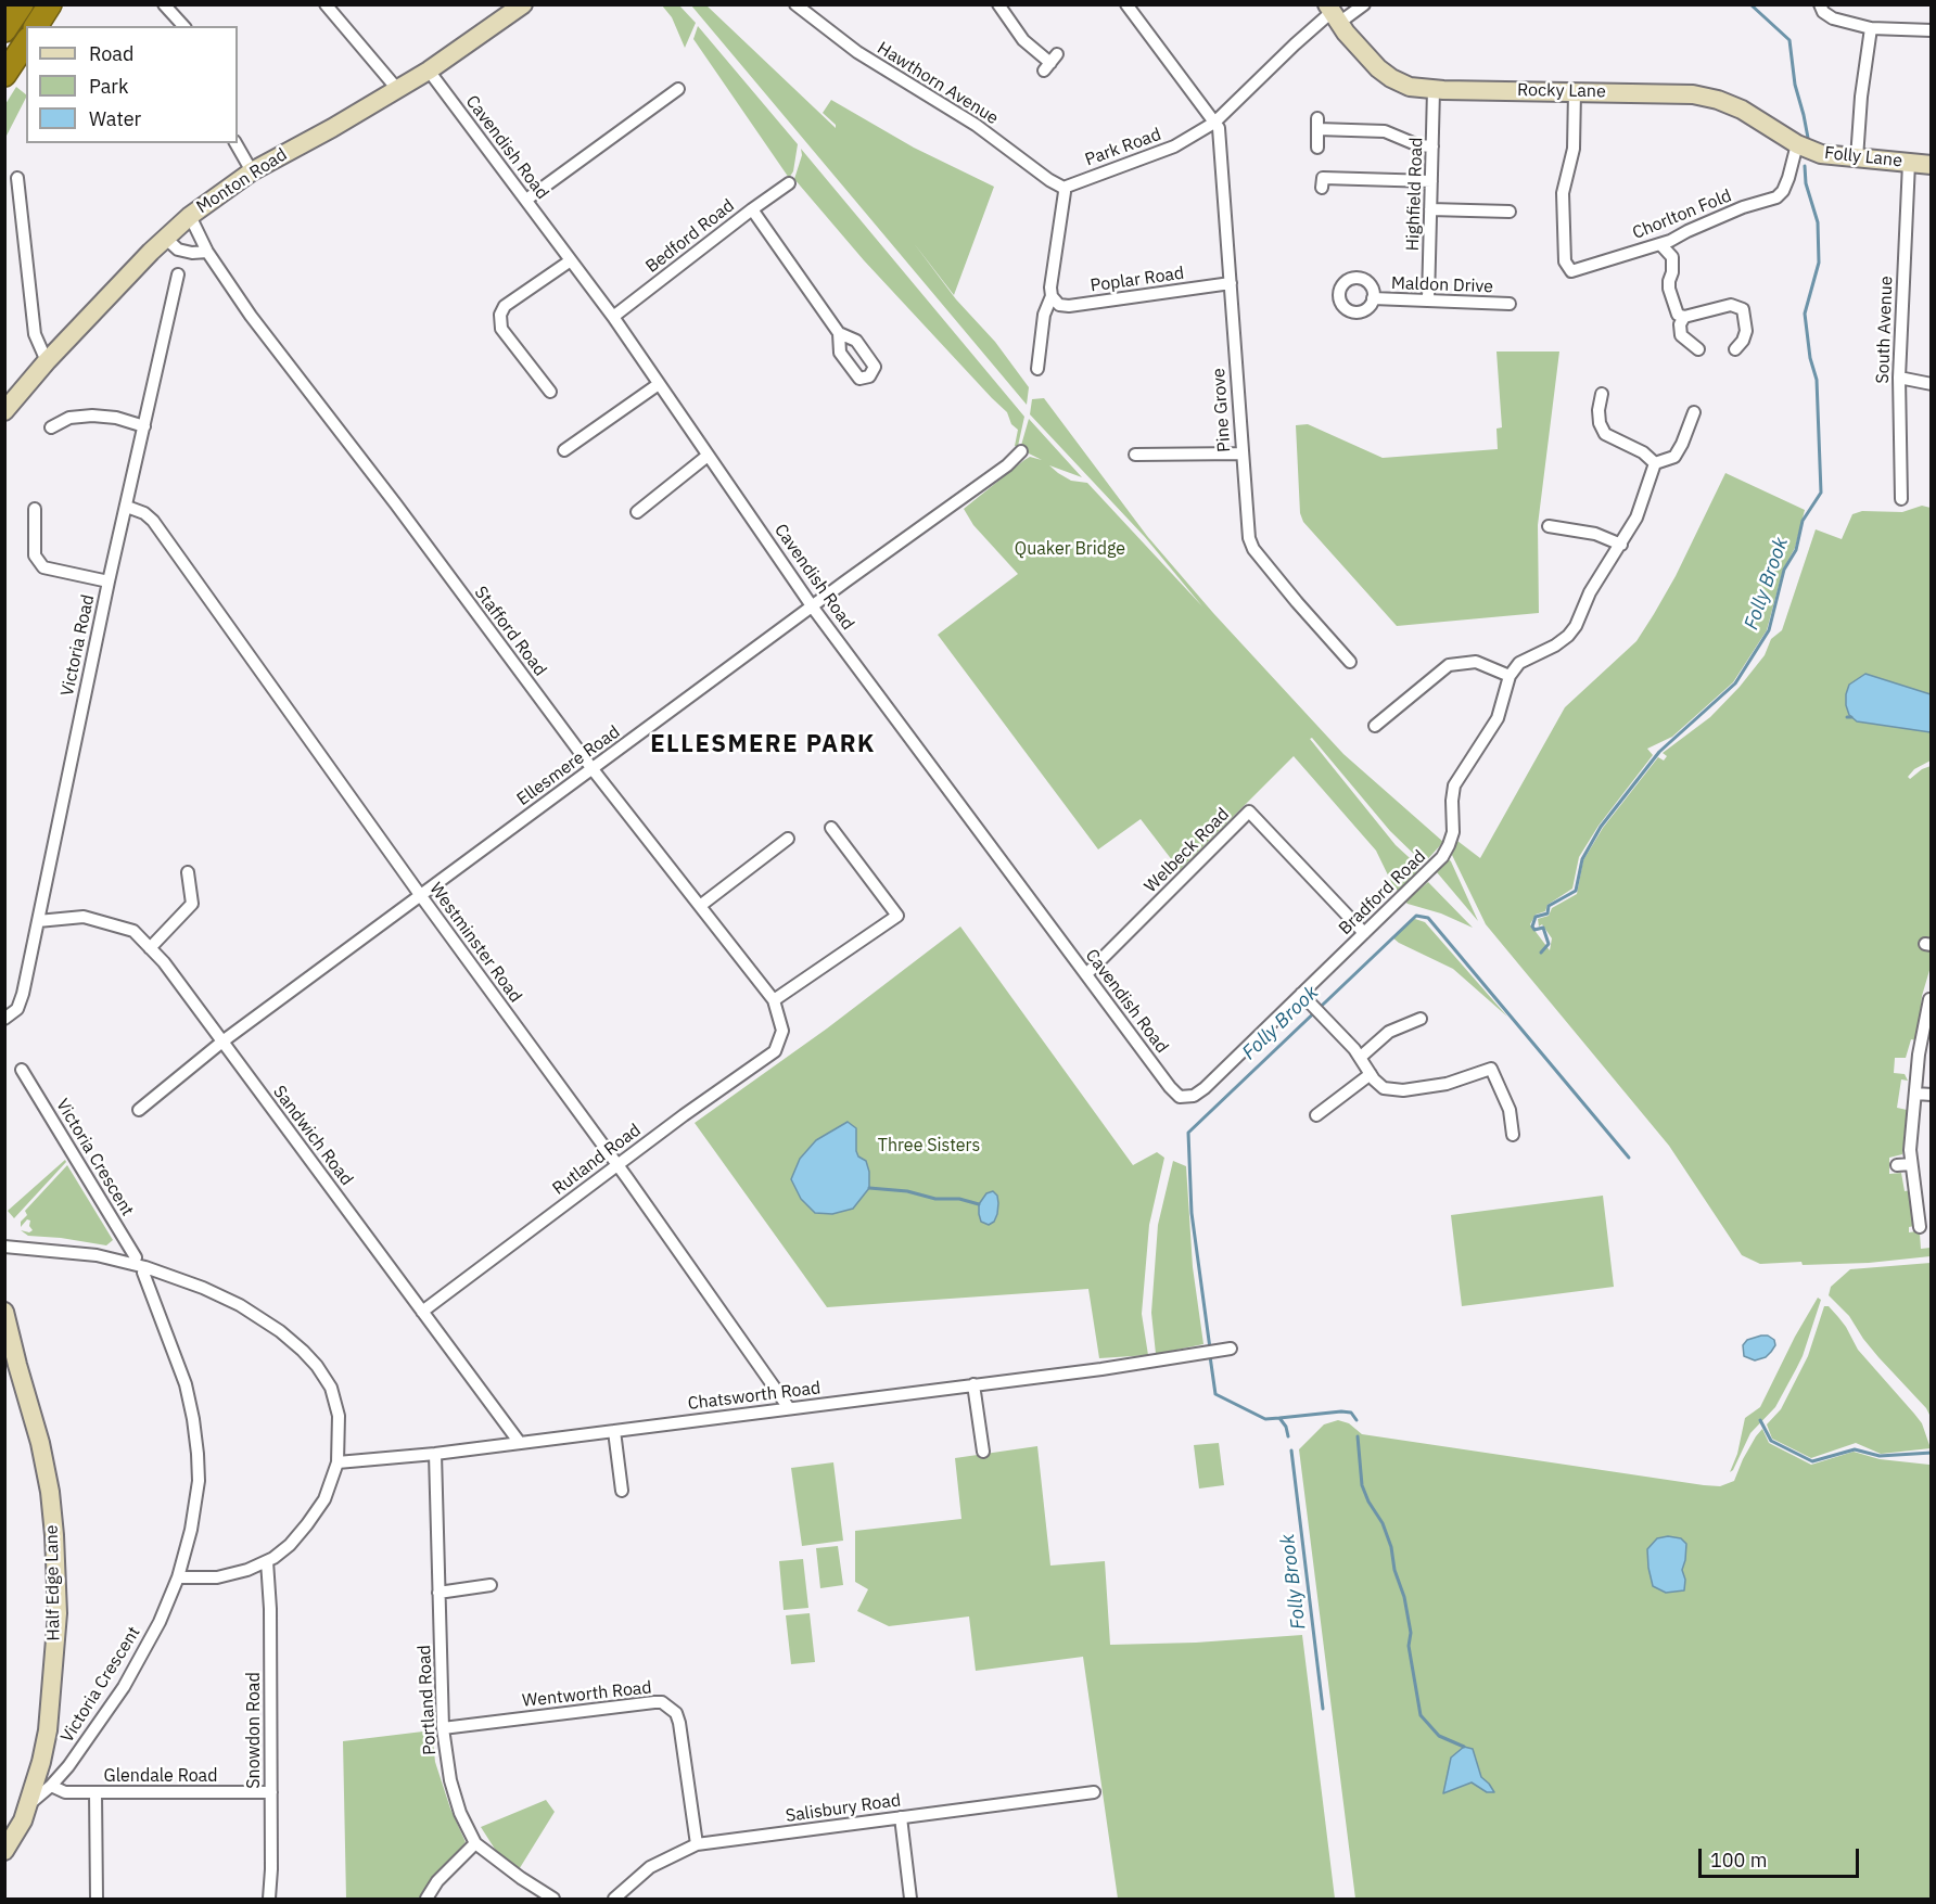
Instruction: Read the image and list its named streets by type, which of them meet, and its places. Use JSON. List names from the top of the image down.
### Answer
{
  "streets": {
    "main road": [
      "Rocky Lane",
      "Folly Lane",
      "Monton Road",
      "Half Edge Lane"
    ],
    "street": [
      "Hawthorn Avenue",
      "Cavendish Road",
      "Park Road",
      "Highfield Road",
      "Chorlton Fold",
      "Bedford Road",
      "Poplar Road",
      "Maldon Drive",
      "South Avenue",
      "Pine Grove",
      "Stafford Road",
      "Victoria Road",
      "Ellesmere Road",
      "Welbeck Road",
      "Bradford Road",
      "Westminster Road",
      "Sandwich Road",
      "Victoria Crescent",
      "Rutland Road",
      "Chatsworth Road",
      "Wentworth Road",
      "Portland Road",
      "Snowdon Road",
      "Glendale Road",
      "Salisbury Road"
    ]
  },
  "crossings": [
    ["Hawthorn Avenue", "Park Road"],
    ["Rocky Lane", "Park Road"],
    ["Rocky Lane", "Folly Lane"],
    ["Rocky Lane", "Highfield Road"],
    ["Rocky Lane", "Chorlton Fold"],
    ["Cavendish Road", "Monton Road"],
    ["Cavendish Road", "Bedford Road"],
    ["Cavendish Road", "Ellesmere Road"],
    ["Cavendish Road", "Welbeck Road"],
    ["Cavendish Road", "Bradford Road"],
    ["Park Road", "Pine Grove"],
    ["Folly Lane", "Chorlton Fold"],
    ["Folly Lane", "South Avenue"],
    ["Monton Road", "Stafford Road"],
    ["Highfield Road", "Maldon Drive"],
    ["Poplar Road", "Pine Grove"],
    ["Stafford Road", "Ellesmere Road"],
    ["Stafford Road", "Rutland Road"],
    ["Victoria Road", "Westminster Road"],
    ["Victoria Road", "Sandwich Road"],
    ["Ellesmere Road", "Westminster Road"],
    ["Ellesmere Road", "Sandwich Road"],
    ["Welbeck Road", "Bradford Road"],
    ["Westminster Road", "Rutland Road"],
    ["Westminster Road", "Chatsworth Road"],
    ["Sandwich Road", "Rutland Road"],
    ["Sandwich Road", "Chatsworth Road"],
    ["Victoria Crescent", "Half Edge Lane"],
    ["Victoria Crescent", "Glendale Road"],
    ["Chatsworth Road", "Portland Road"],
    ["Wentworth Road", "Portland Road"],
    ["Wentworth Road", "Salisbury Road"],
    ["Snowdon Road", "Glendale Road"]
  ],
  "districts": ["ELLESMERE PARK"],
  "water": ["Folly Brook"],
  "parks": ["Quaker Bridge", "Three Sisters"],
  "legend": ["Road", "Park", "Water"],
  "scale_bar": "100 m"
}
